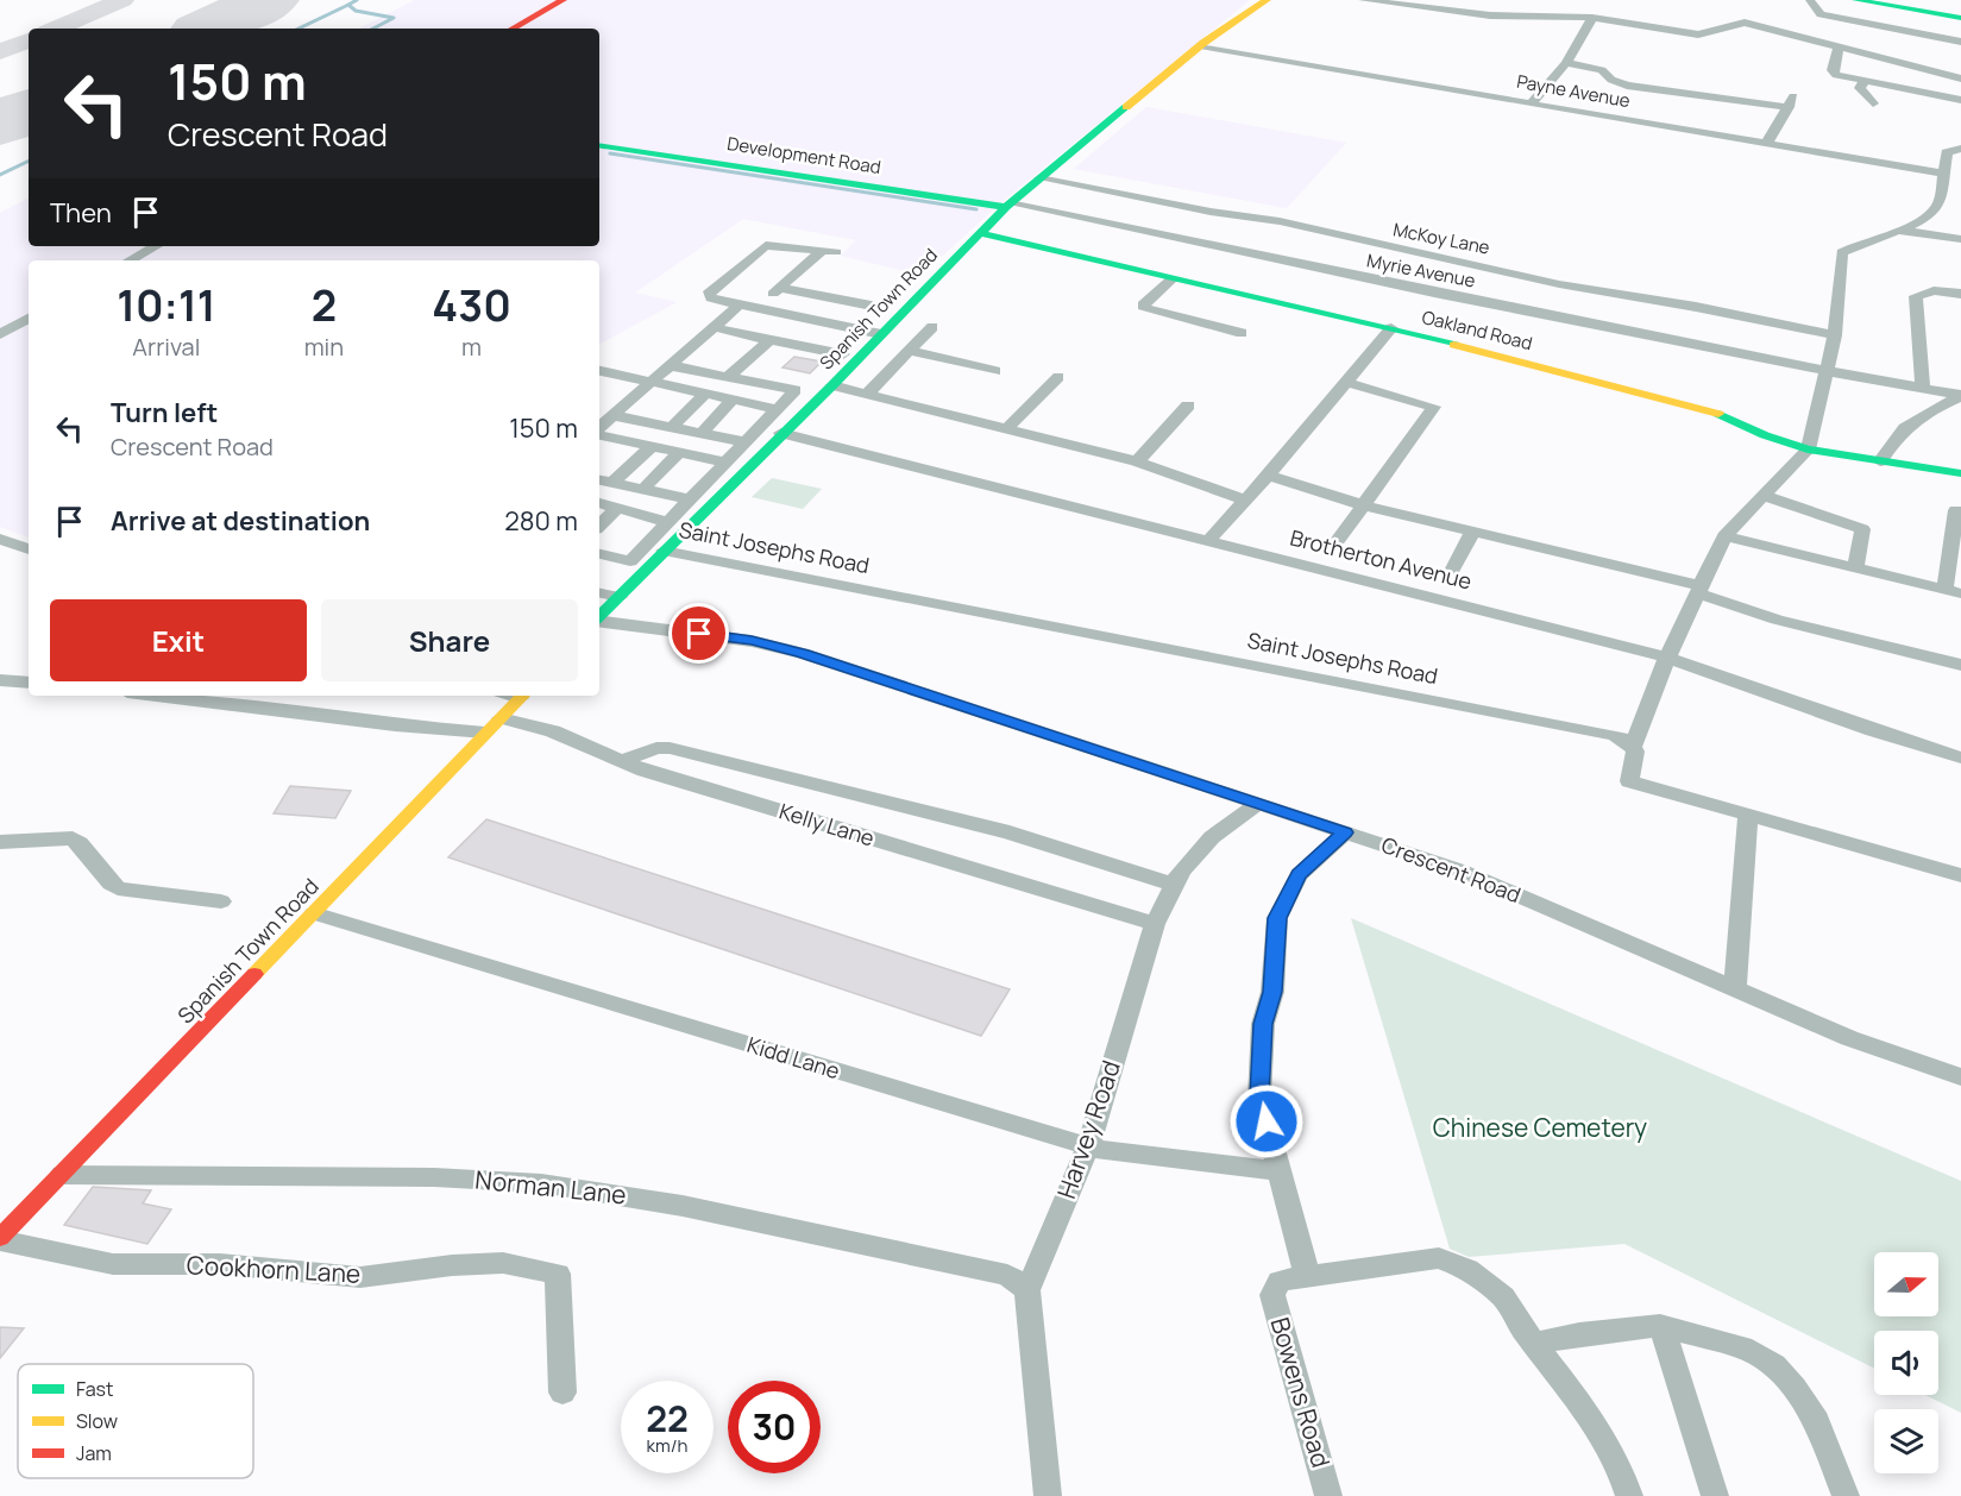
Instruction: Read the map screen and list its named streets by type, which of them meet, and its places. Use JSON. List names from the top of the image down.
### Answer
{
  "streets": {
    "main road": ["Development Road", "Spanish Town Road", "Oakland Road"],
    "street": [
      "Payne Avenue",
      "McKoy Lane",
      "Myrie Avenue",
      "Saint Josephs Road",
      "Brotherton Avenue",
      "Kelly Lane",
      "Crescent Road",
      "Kidd Lane",
      "Harvey Road",
      "Norman Lane",
      "Cookhorn Lane",
      "Bowens Road"
    ]
  },
  "crossings": [
    ["Payne Avenue", "Spanish Town Road"],
    ["Development Road", "Myrie Avenue"],
    ["Development Road", "Spanish Town Road"],
    ["McKoy Lane", "Spanish Town Road"],
    ["Myrie Avenue", "Spanish Town Road"],
    ["Spanish Town Road", "Oakland Road"],
    ["Spanish Town Road", "Saint Josephs Road"],
    ["Spanish Town Road", "Brotherton Avenue"],
    ["Spanish Town Road", "Kelly Lane"],
    ["Spanish Town Road", "Kidd Lane"],
    ["Spanish Town Road", "Norman Lane"],
    ["Spanish Town Road", "Cookhorn Lane"],
    ["Kelly Lane", "Harvey Road"],
    ["Crescent Road", "Harvey Road"],
    ["Kidd Lane", "Harvey Road"],
    ["Harvey Road", "Norman Lane"]
  ],
  "parks": ["Chinese Cemetery"],
  "legend": ["Fast", "Slow", "Jam"],
  "north": "right",
  "page": {
    "turn": ["150 m", "Crescent Road"],
    "then": "Then",
    "eta": [
      "10:11",
      "Arrival",
      "2",
      "min",
      "430",
      "m"
    ],
    "list": [
      {
        "name": "Turn left",
        "note": "Crescent Road",
        "value": "150 m"
      },
      {
        "name": "Arrive at destination",
        "value": "280 m"
      }
    ],
    "buttons": ["Exit", "Share"],
    "speed": "22 km/h",
    "limit": "30"
  }
}
